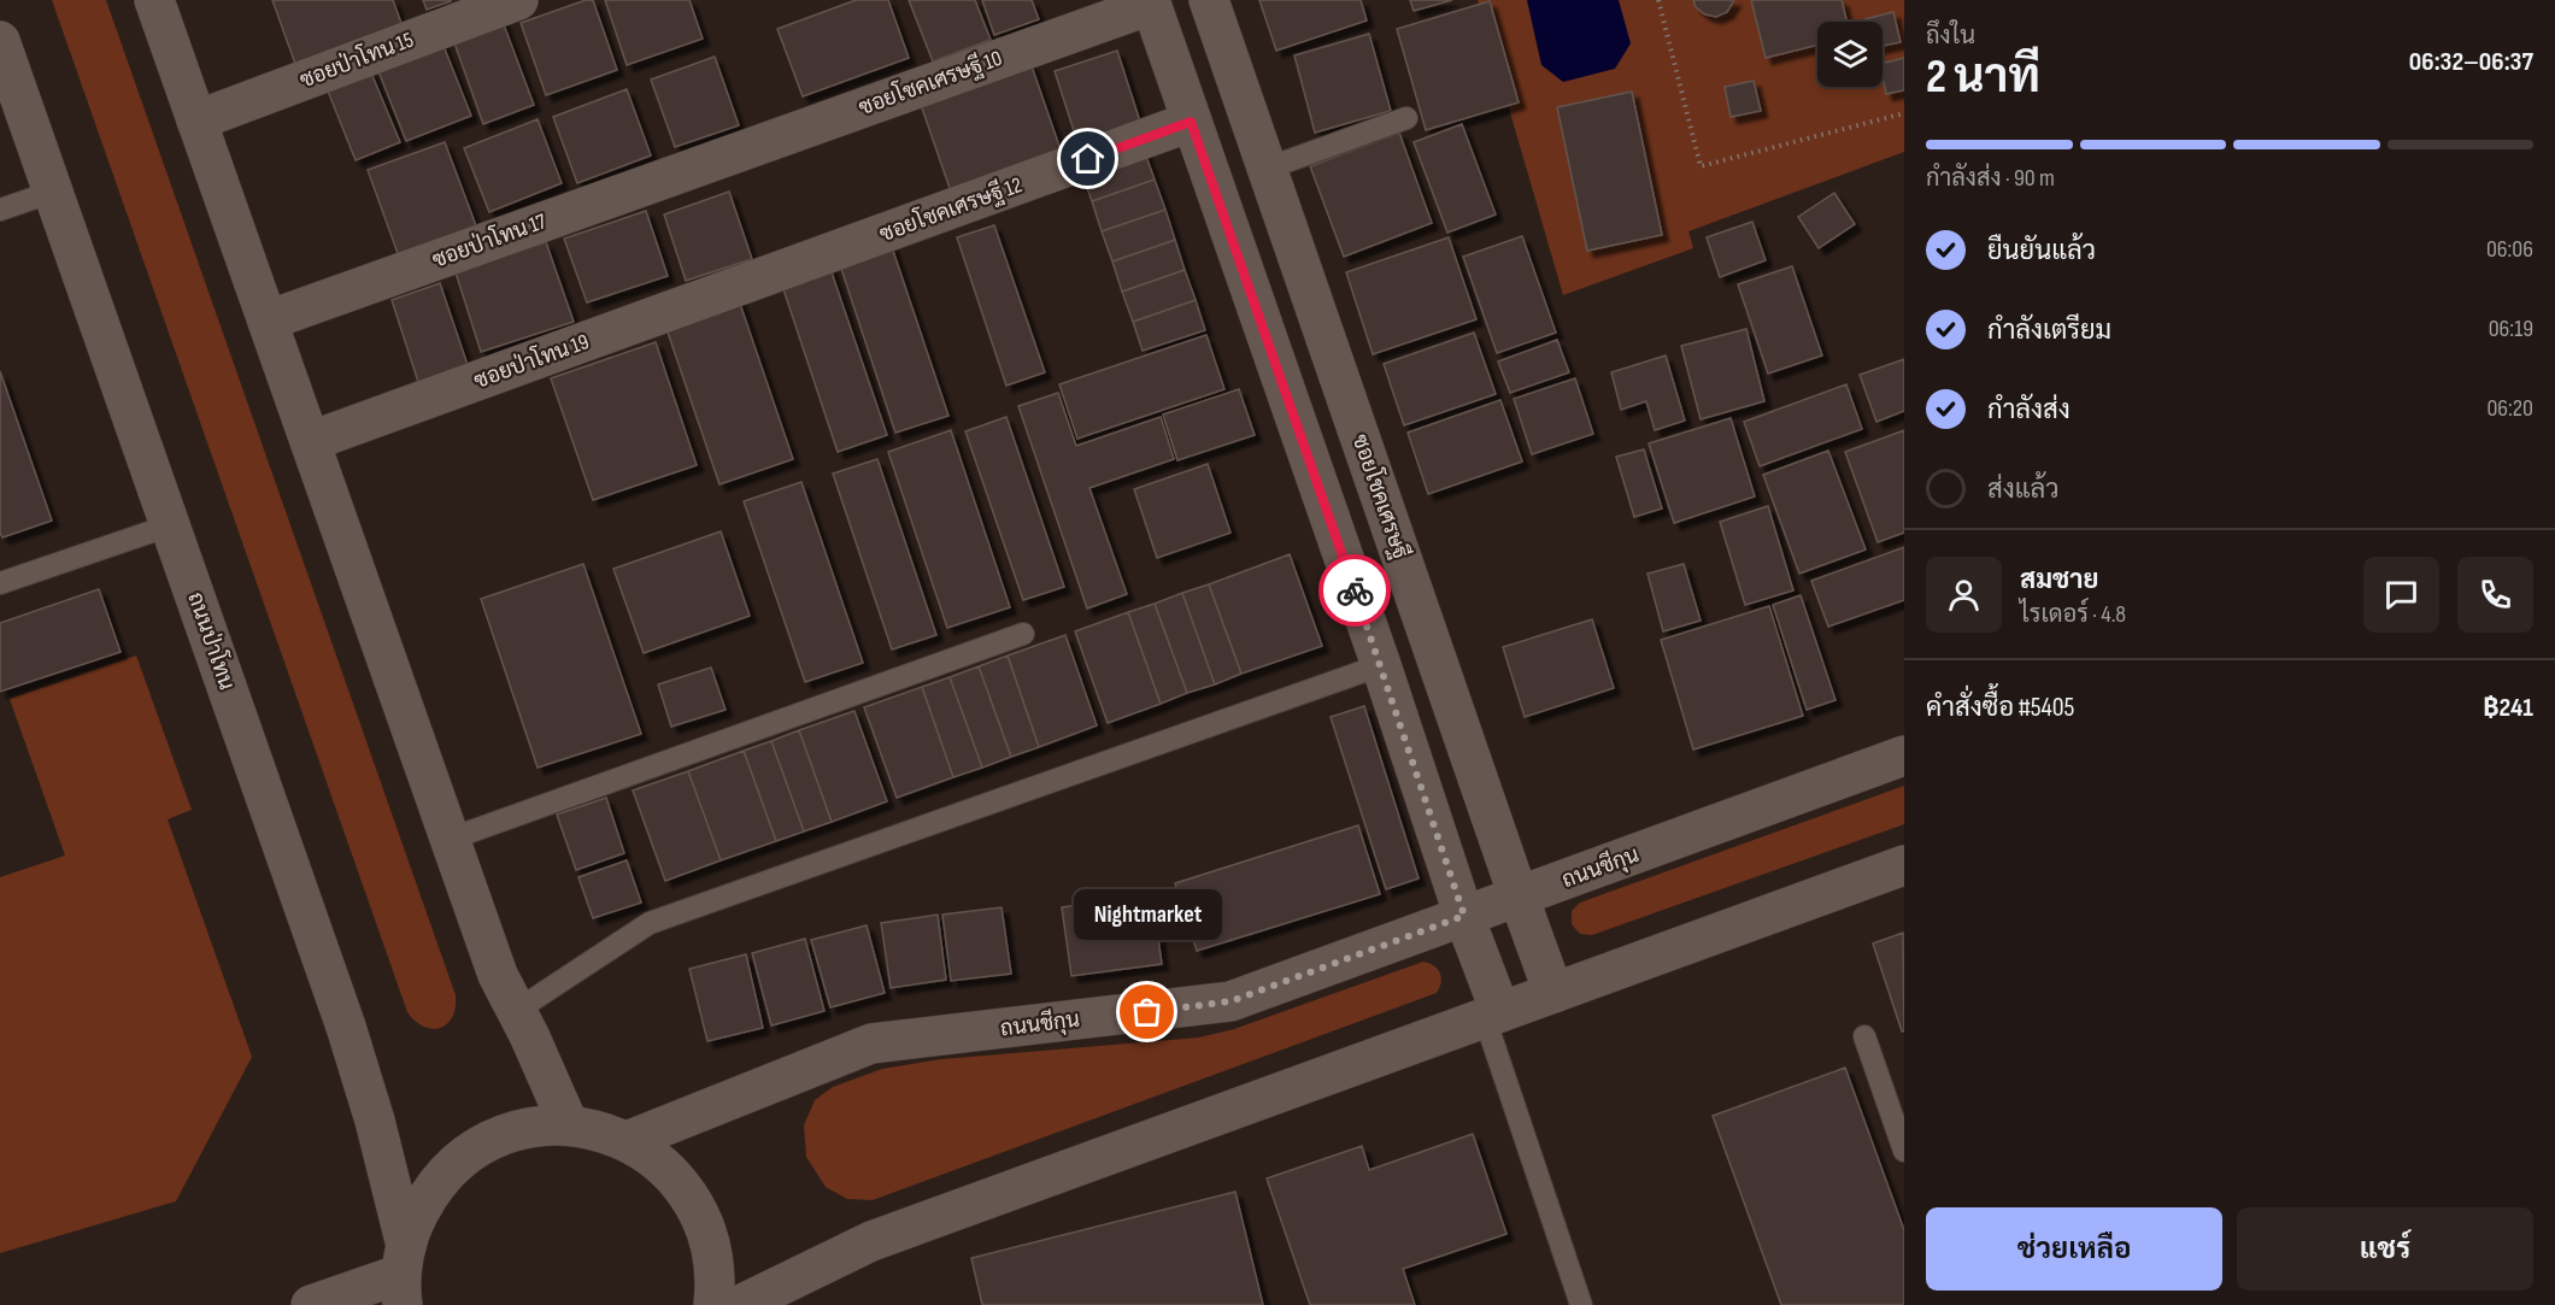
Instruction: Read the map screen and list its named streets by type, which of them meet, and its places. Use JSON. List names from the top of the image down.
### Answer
{
  "streets": {
    "street": [
      "ซอยป่าโทน 15",
      "ซอยโชคเศรษฐี 10",
      "ซอยโชคเศรษฐี 12",
      "ซอยป่าโทน 17",
      "ซอยป่าโทน 19",
      "ซอยโชคเศรษฐี",
      "ถนนป่าโทน",
      "ถนนชีกุน"
    ]
  },
  "crossings": [
    ["ซอยโชคเศรษฐี 10", "ซอยป่าโทน 17"],
    ["ซอยโชคเศรษฐี 12", "ซอยป่าโทน 19"],
    ["ซอยโชคเศรษฐี", "ถนนชีกุน"]
  ],
  "places": ["Nightmarket"],
  "page": {
    "heading": ["2 นาที", "ถึงใน", "06:32–06:37"],
    "panel": [
      "สมชาย",
      "ไรเดอร์ · 4.8",
      "คำสั่งซื้อ #5405",
      "฿241"
    ],
    "bar": "กำลังส่ง · 90 m",
    "list": [
      ["ยืนยันแล้ว", "06:06"],
      ["กำลังเตรียม", "06:19"],
      ["กำลังส่ง", "06:20"],
      "ส่งแล้ว"
    ],
    "bubble": "Nightmarket",
    "buttons": ["ช่วยเหลือ", "แชร์"]
  }
}
